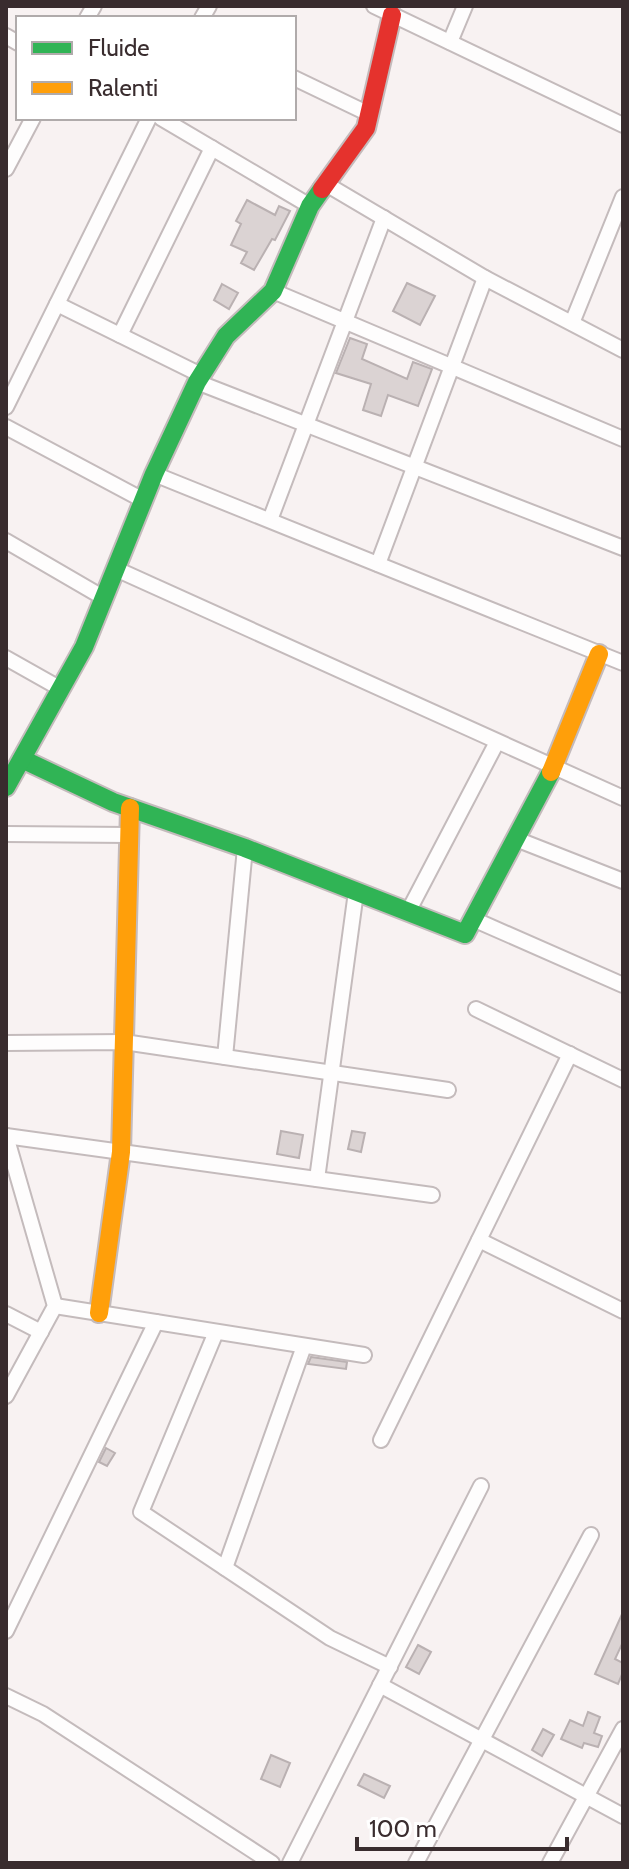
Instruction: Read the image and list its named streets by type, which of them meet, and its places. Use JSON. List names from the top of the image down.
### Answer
{
  "legend": ["Fluide", "Ralenti"],
  "scale_bar": "100 m"
}
